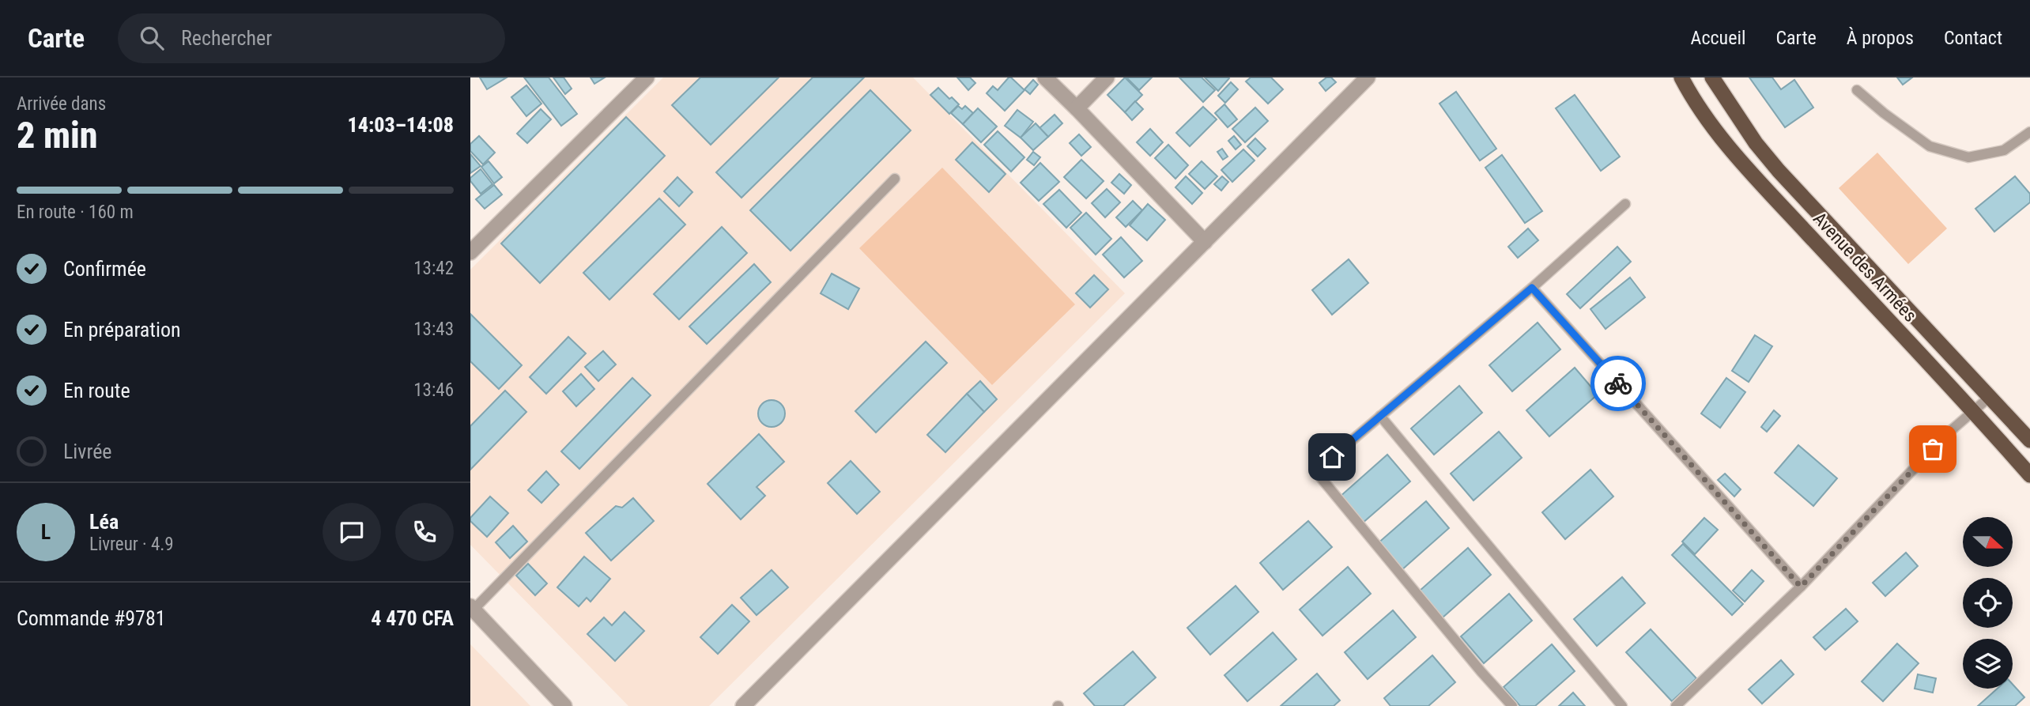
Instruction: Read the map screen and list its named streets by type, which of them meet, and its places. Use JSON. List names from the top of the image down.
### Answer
{
  "streets": {
    "highway": ["Avenue des Armées"]
  },
  "north": "right",
  "page": {
    "header": "Carte",
    "search": "Rechercher",
    "nav": [
      "Accueil",
      "Carte",
      "À propos",
      "Contact"
    ],
    "heading": ["2 min", "Arrivée dans", "14:03–14:08"],
    "panel": [
      "Léa",
      "Livreur · 4.9",
      "Commande #9781",
      "4 470 CFA"
    ],
    "bar": "En route · 160 m",
    "list": [
      ["Confirmée", "13:42"],
      ["En préparation", "13:43"],
      ["En route", "13:46"],
      "Livrée"
    ],
    "round": "L"
  }
}
